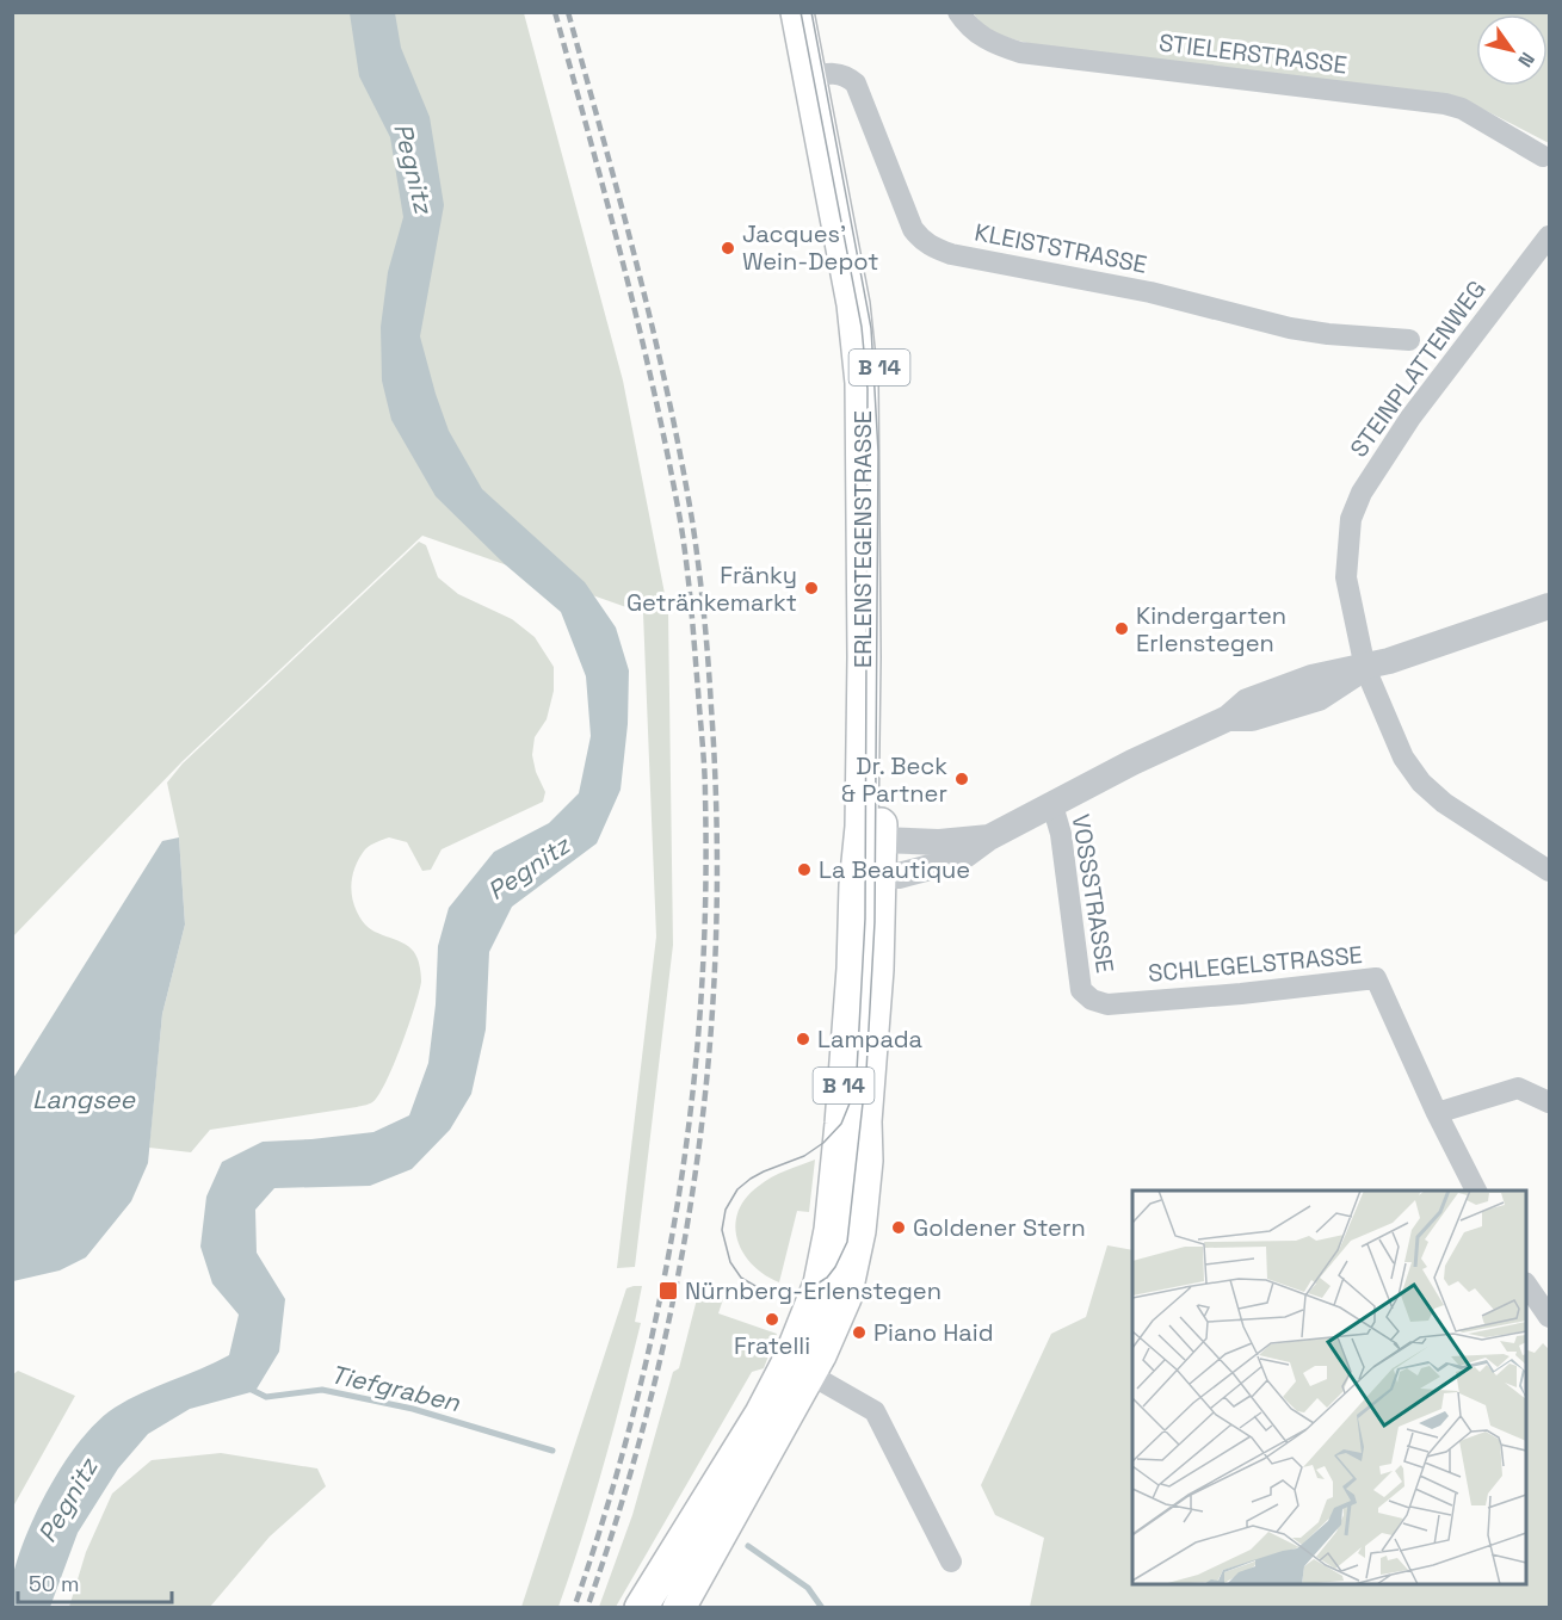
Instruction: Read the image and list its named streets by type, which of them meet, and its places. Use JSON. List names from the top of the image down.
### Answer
{
  "streets": {
    "main road": ["B 14", "ERLENSTEGENSTRASSE"],
    "street": [
      "STIELERSTRASSE",
      "KLEISTSTRASSE",
      "STEINPLATTENWEG",
      "VOSSSTRASSE",
      "SCHLEGELSTRASSE"
    ]
  },
  "crossings": [
    ["KLEISTSTRASSE", "ERLENSTEGENSTRASSE"],
    ["VOSSSTRASSE", "SCHLEGELSTRASSE"]
  ],
  "water": ["Pegnitz", "Langsee", "Tiefgraben"],
  "places": {
    "other": [
      "Jacques' Wein-Depot",
      "Fränky Getränkemarkt",
      "Kindergarten Erlenstegen",
      "Dr. Beck & Partner",
      "La Beautique",
      "Lampada",
      "Goldener Stern",
      "Fratelli",
      "Piano Haid"
    ],
    "transit": ["Nürnberg-Erlenstegen"]
  },
  "scale_bar": "50 m",
  "north": "bottom right"
}
